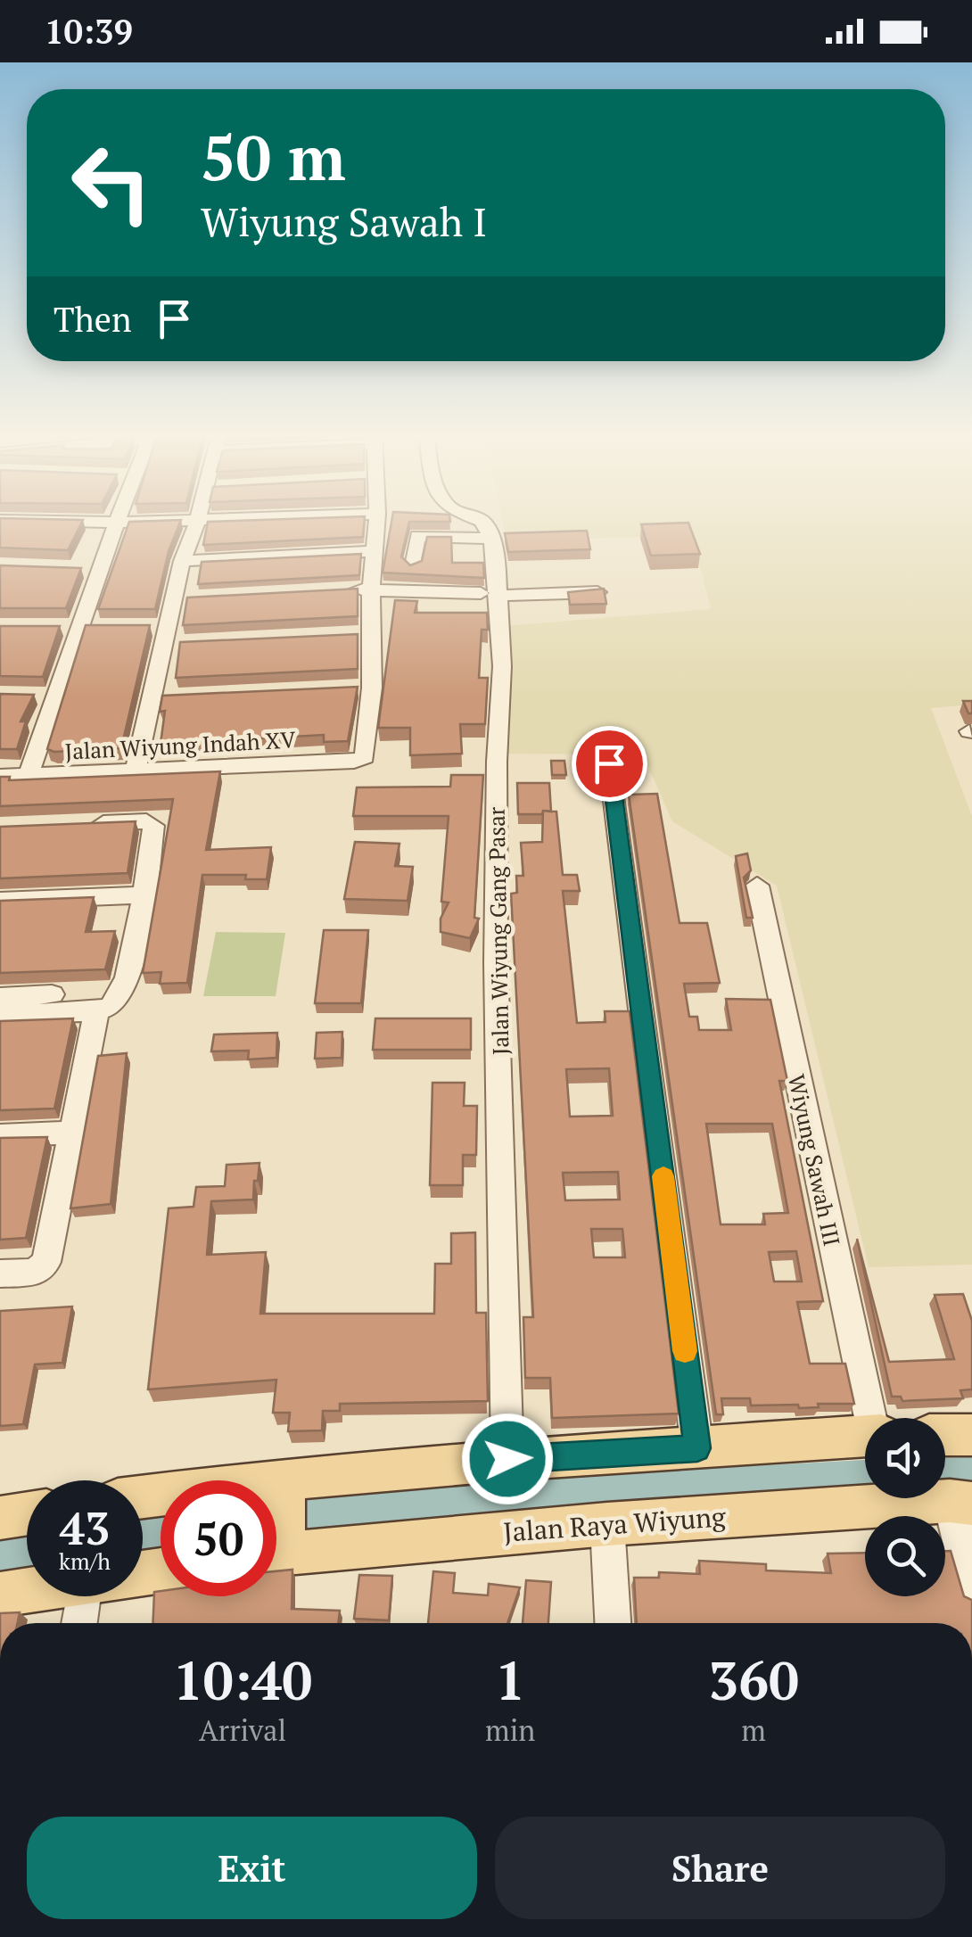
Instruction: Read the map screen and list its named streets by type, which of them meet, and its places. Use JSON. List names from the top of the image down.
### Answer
{
  "streets": {
    "main road": ["Jalan Raya Wiyung"],
    "street": ["Jalan Wiyung Indah XV", "Jalan Wiyung Gang Pasar", "Wiyung Sawah III"]
  },
  "crossings": [
    ["Jalan Wiyung Gang Pasar", "Jalan Raya Wiyung"]
  ],
  "page": {
    "status": "10:39",
    "turn": ["50 m", "Wiyung Sawah I"],
    "then": "Then",
    "speed": "43 km/h",
    "limit": "50",
    "eta": [
      "10:40",
      "Arrival",
      "1",
      "min",
      "360",
      "m"
    ],
    "buttons": ["Exit", "Share"]
  }
}
